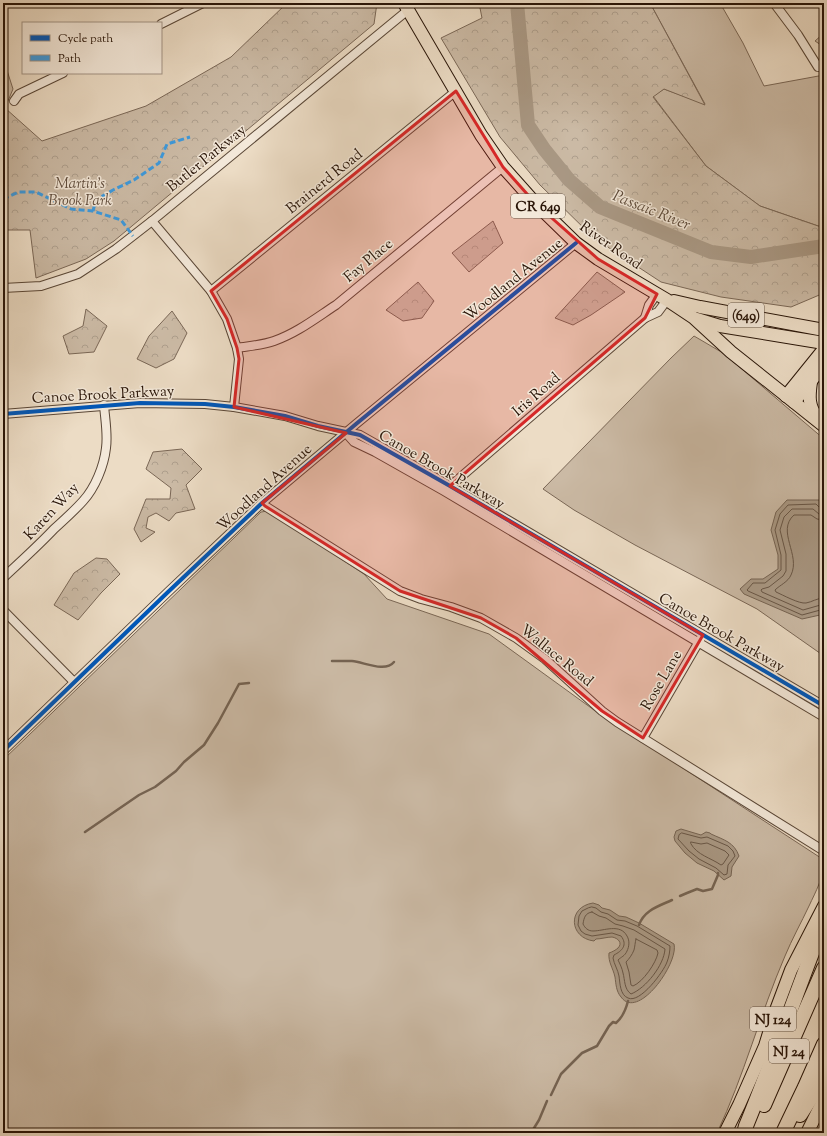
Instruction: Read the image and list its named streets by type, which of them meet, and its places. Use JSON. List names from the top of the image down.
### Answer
{
  "streets": {
    "highway": ["NJ 24"],
    "main road": [
      "CR 649",
      "River Road",
      "(649)",
      "NJ 124"
    ],
    "street": [
      "Butler Parkway",
      "Brainerd Road",
      "Fay Place",
      "Woodland Avenue",
      "Canoe Brook Parkway",
      "Iris Road",
      "Karen Way",
      "Wallace Road",
      "Rose Lane"
    ]
  },
  "crossings": [
    ["Butler Parkway", "River Road"],
    ["Brainerd Road", "River Road"],
    ["River Road", "Fay Place"],
    ["River Road", "Woodland Avenue"],
    ["River Road", "(649)"],
    ["River Road", "Iris Road"],
    ["Woodland Avenue", "Canoe Brook Parkway"],
    ["Woodland Avenue", "Wallace Road"],
    ["(649)", "Iris Road"],
    ["Canoe Brook Parkway", "Iris Road"],
    ["Canoe Brook Parkway", "Karen Way"],
    ["Canoe Brook Parkway", "Rose Lane"],
    ["Wallace Road", "Rose Lane"]
  ],
  "water": ["Passaic River"],
  "parks": ["Martin's Brook Park"],
  "legend": ["Cycle path", "Path"]
}
